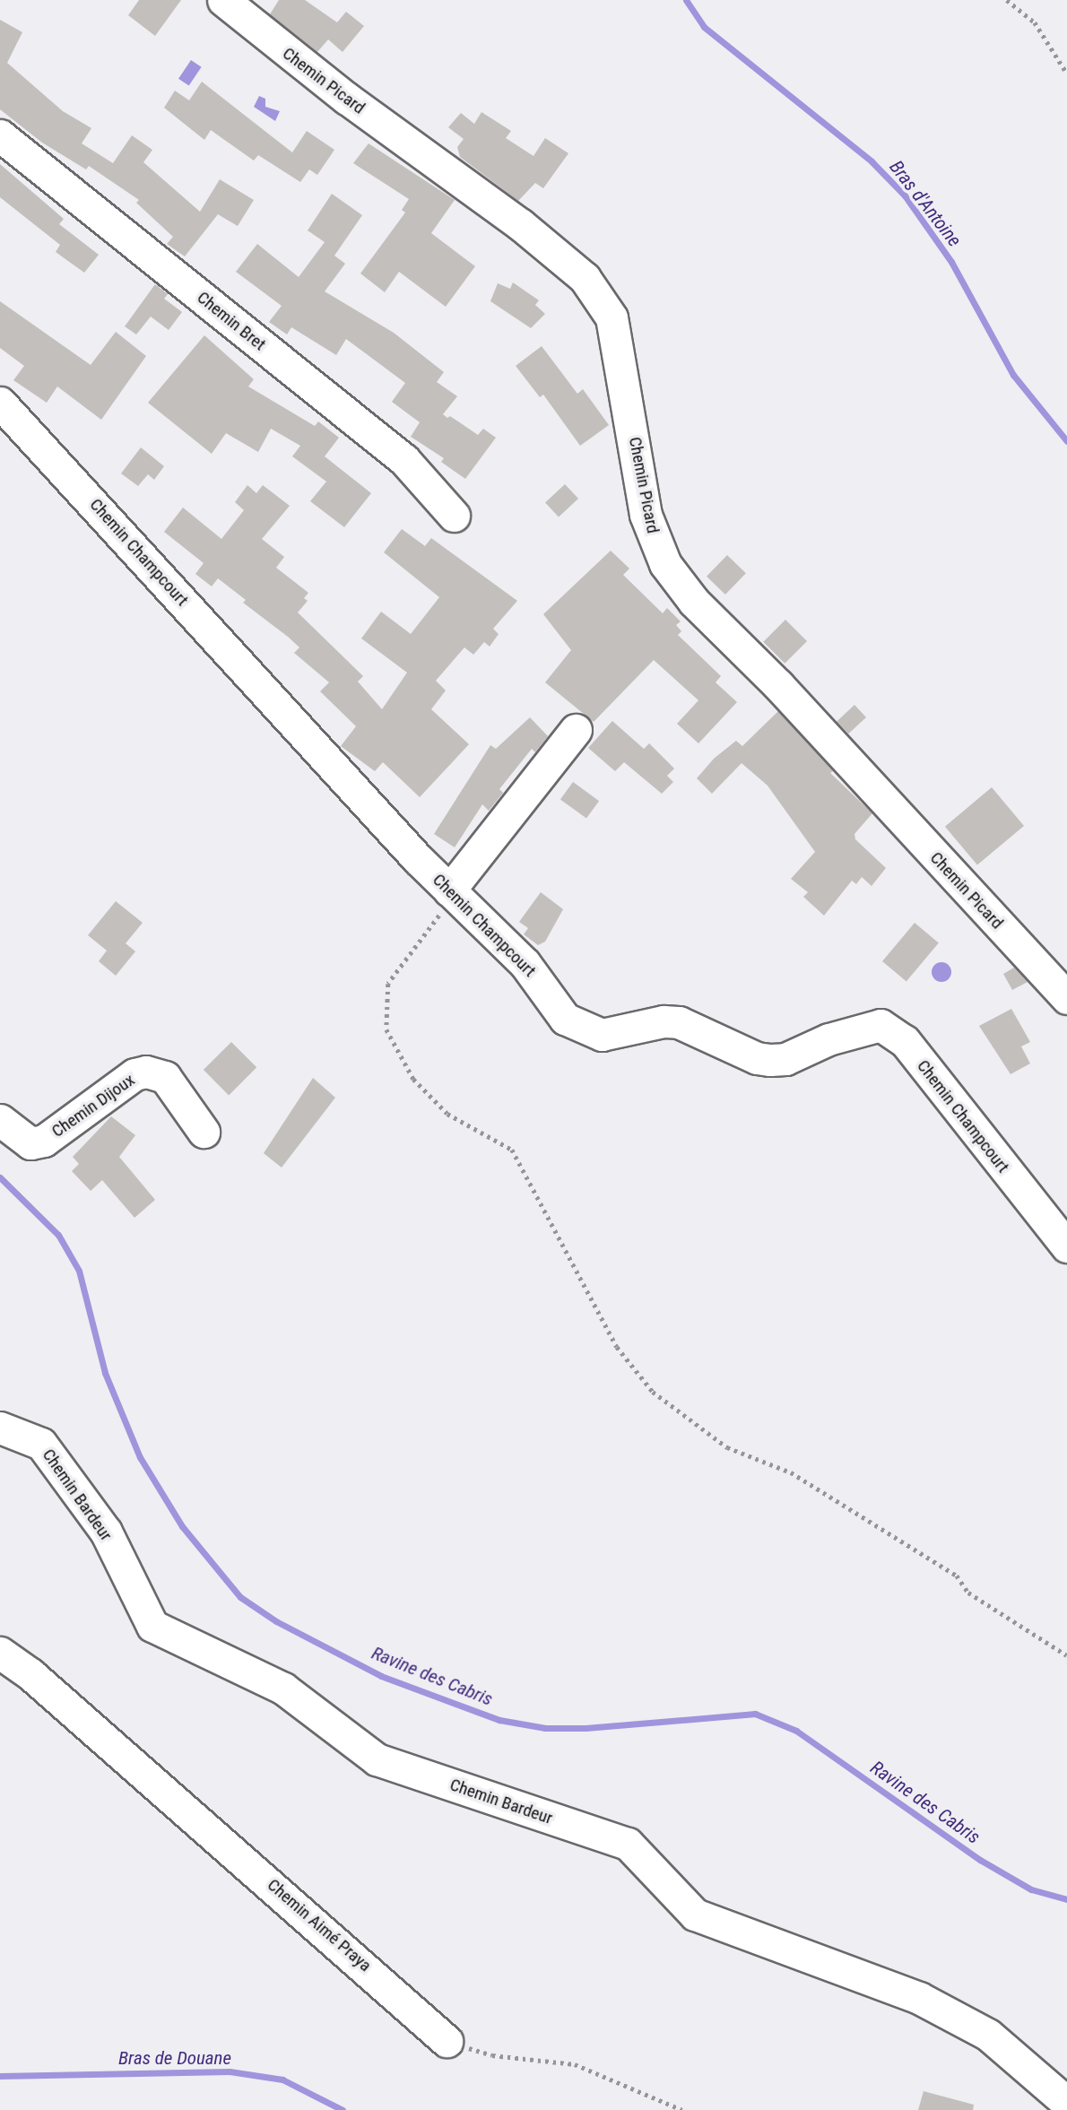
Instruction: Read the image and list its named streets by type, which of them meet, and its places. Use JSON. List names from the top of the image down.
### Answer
{
  "streets": {
    "street": [
      "Chemin Picard",
      "Chemin Bret",
      "Chemin Champcourt",
      "Chemin Dijoux",
      "Chemin Bardeur",
      "Chemin Aimé Praya"
    ]
  },
  "water": ["Bras d'Antoine", "Ravine des Cabris", "Bras de Douane"]
}
